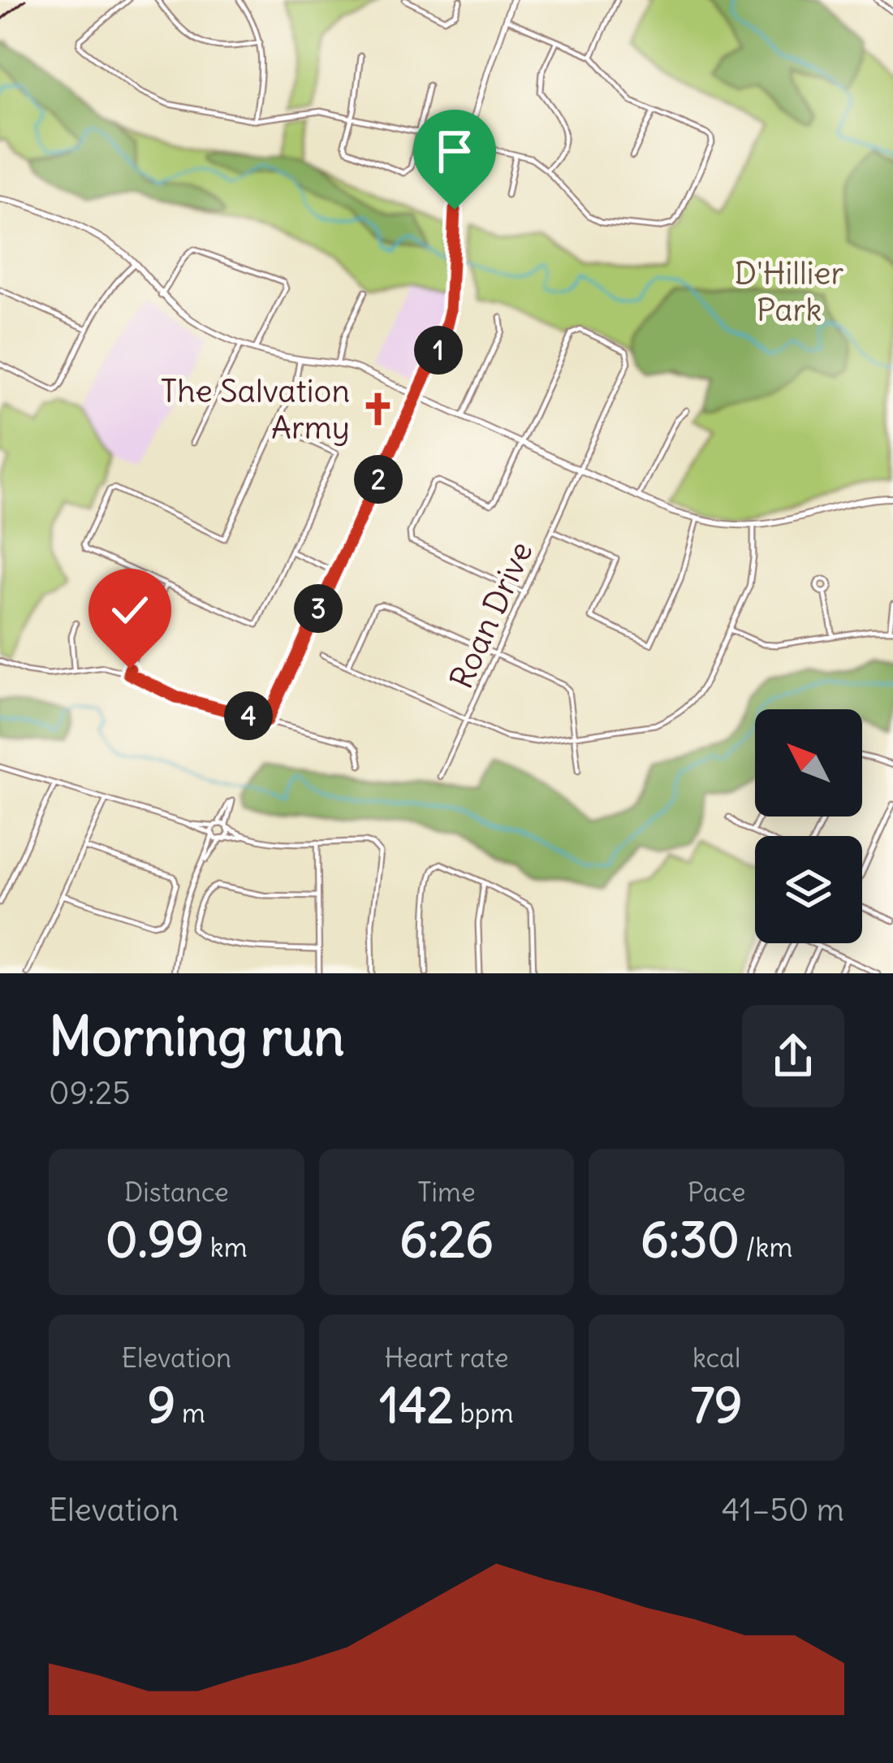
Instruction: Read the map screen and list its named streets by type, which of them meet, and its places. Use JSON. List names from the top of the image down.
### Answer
{
  "streets": {
    "street": ["Roan Drive"]
  },
  "parks": ["D'Hillier Park"],
  "places": {
    "church": ["The Salvation Army"]
  },
  "north": "top left",
  "page": {
    "pins": [
      "1",
      "2",
      "3",
      "4"
    ],
    "heading": ["Morning run", "09:25"],
    "stats": [
      ["Distance", "0.99 km"],
      ["Time", "6:26"],
      ["Pace", "6:30 /km"],
      ["Elevation", "9 m"],
      ["Heart rate", "142 bpm"],
      ["kcal", "79"]
    ],
    "chart": ["Elevation", "41–50 m"]
  }
}
